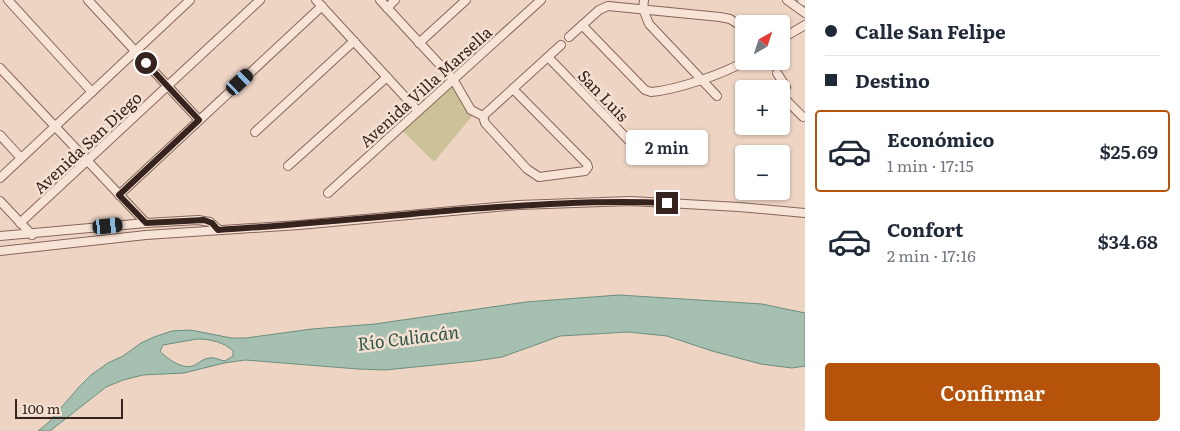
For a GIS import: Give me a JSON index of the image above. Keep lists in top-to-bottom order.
{
  "streets": {
    "street": ["Avenida Villa Marsella", "San Luis", "Avenida San Diego"]
  },
  "water": ["Río Culiacán"],
  "scale_bar": "100 m",
  "north": "top right",
  "page": {
    "banner": ["Calle San Felipe", "Destino"],
    "map_buttons": ["+", "−"],
    "list": [
      {
        "name": "Económico",
        "note": "1 min · 17:15",
        "value": "$25.69"
      },
      {
        "name": "Confort",
        "note": "2 min · 17:16",
        "value": "$34.68"
      }
    ],
    "bubble": "2 min",
    "buttons": "Confirmar",
    "scale": "100 m"
  }
}
